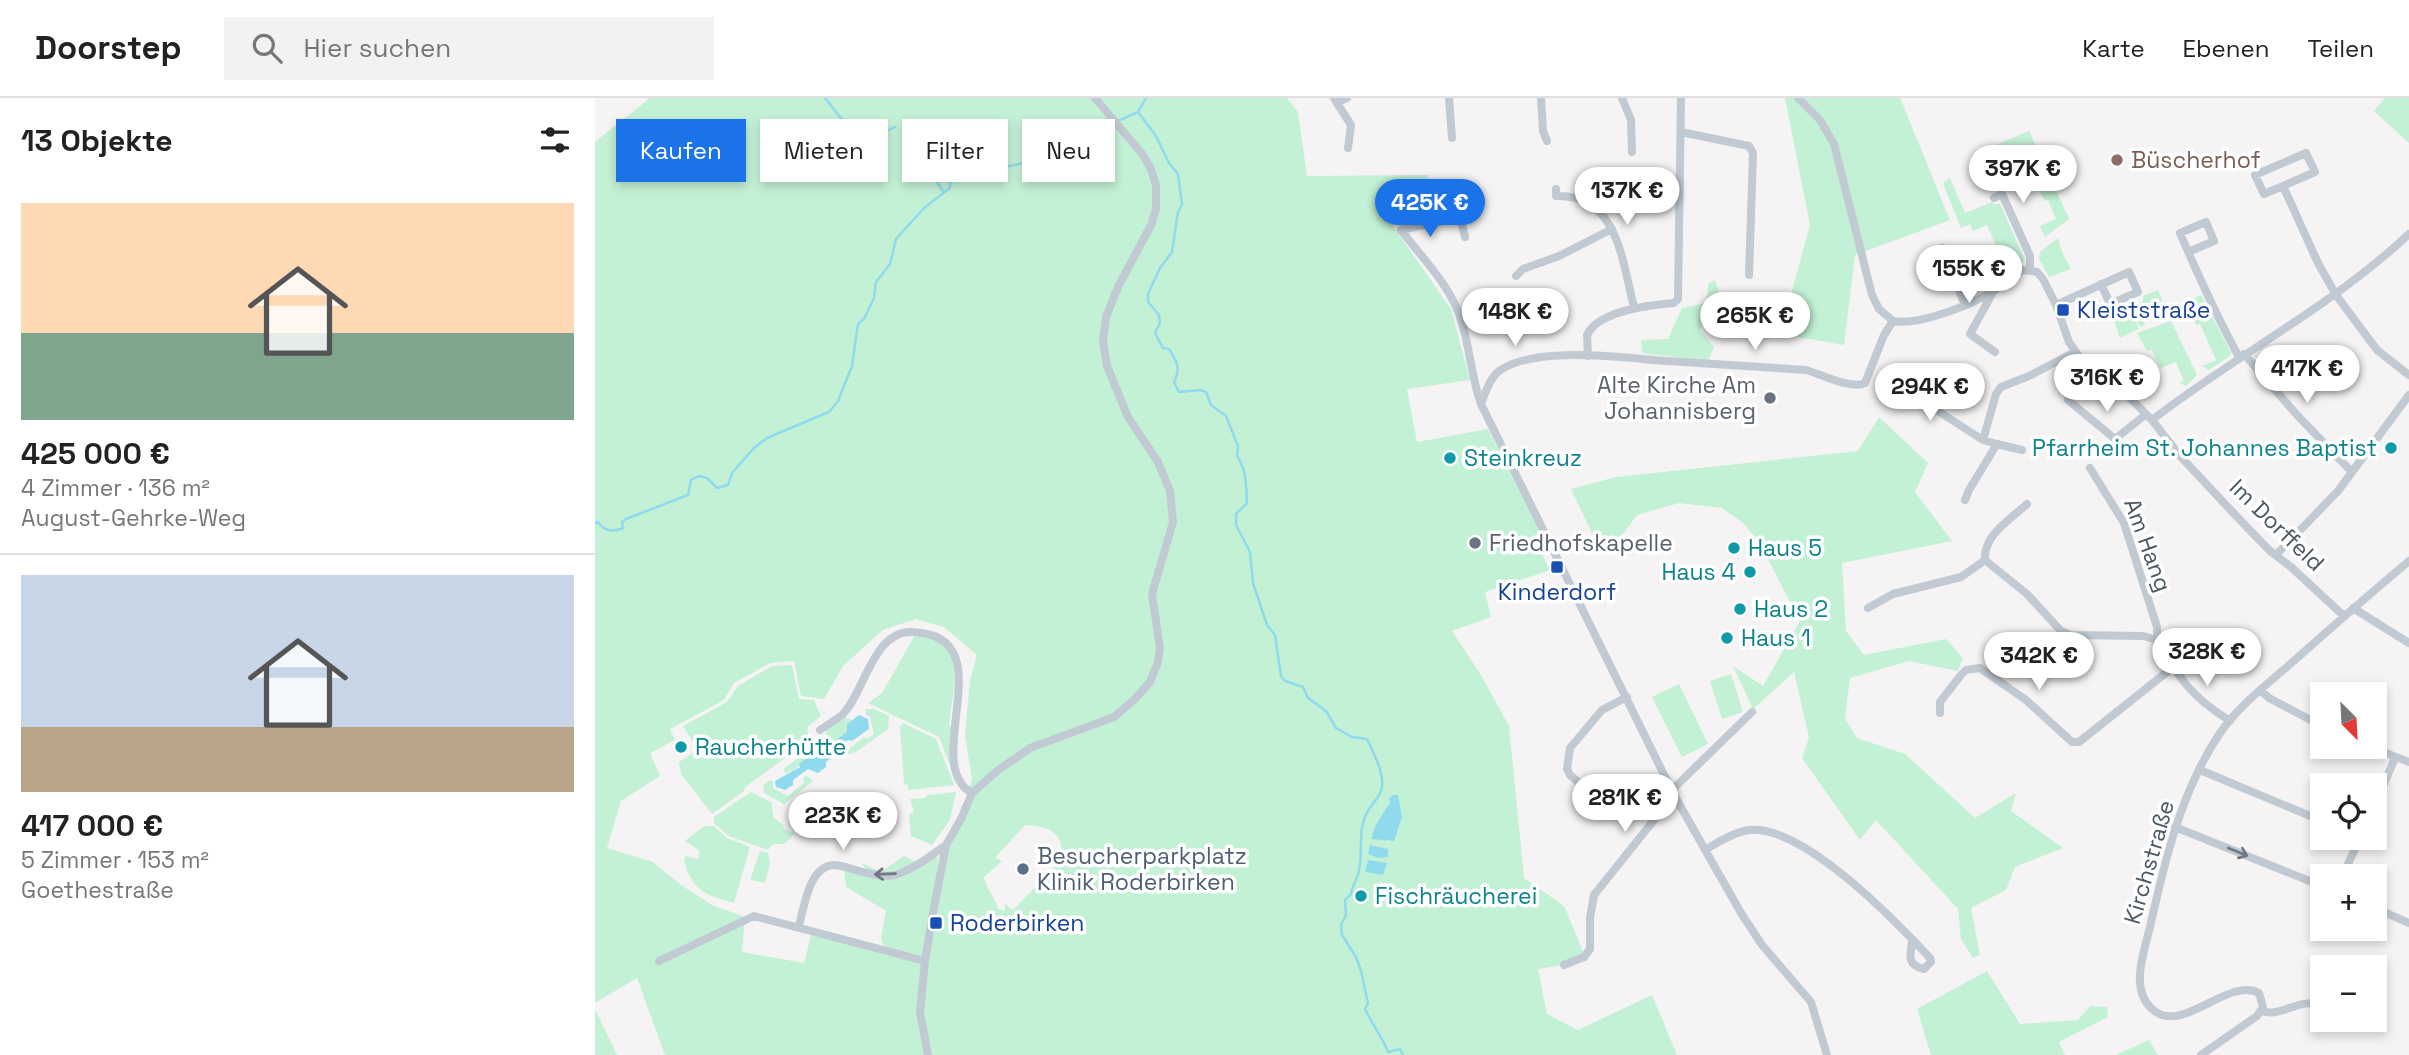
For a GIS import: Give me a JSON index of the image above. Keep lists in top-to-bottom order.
{
  "streets": {
    "street": ["Im Dorffeld", "Am Hang", "Kirchstraße"]
  },
  "crossings": [
    ["Im Dorffeld", "Kirchstraße"],
    ["Am Hang", "Kirchstraße"]
  ],
  "places": {
    "other": [
      "Büscherhof",
      "Alte Kirche Am Johannisberg",
      "Pfarrheim St. Johannes Baptist",
      "Steinkreuz",
      "Friedhofskapelle",
      "Haus 5",
      "Haus 4",
      "Haus 2",
      "Haus 1",
      "Raucherhütte",
      "Besucherparkplatz Klinik Roderbirken",
      "Fischräucherei"
    ],
    "transit": ["Kleiststraße", "Kinderdorf", "Roderbirken"]
  },
  "north": "bottom right",
  "page": {
    "header": "Doorstep",
    "search": "Hier suchen",
    "nav": ["Karte", "Ebenen", "Teilen"],
    "heading": "13 Objekte",
    "chip": [
      "Kaufen",
      "Mieten",
      "Filter",
      "Neu"
    ],
    "price": [
      "397K €",
      "137K €",
      "425K €",
      "155K €",
      "148K €",
      "265K €",
      "417K €",
      "316K €",
      "294K €",
      "328K €",
      "342K €",
      "281K €",
      "223K €"
    ],
    "list": [
      {
        "name": "425 000 €",
        "note": "4 Zimmer · 136 m² · August-Gehrke-Weg"
      },
      {
        "name": "417 000 €",
        "note": "5 Zimmer · 153 m² · Goethestraße"
      }
    ],
    "map_buttons": ["+", "−"]
  }
}
